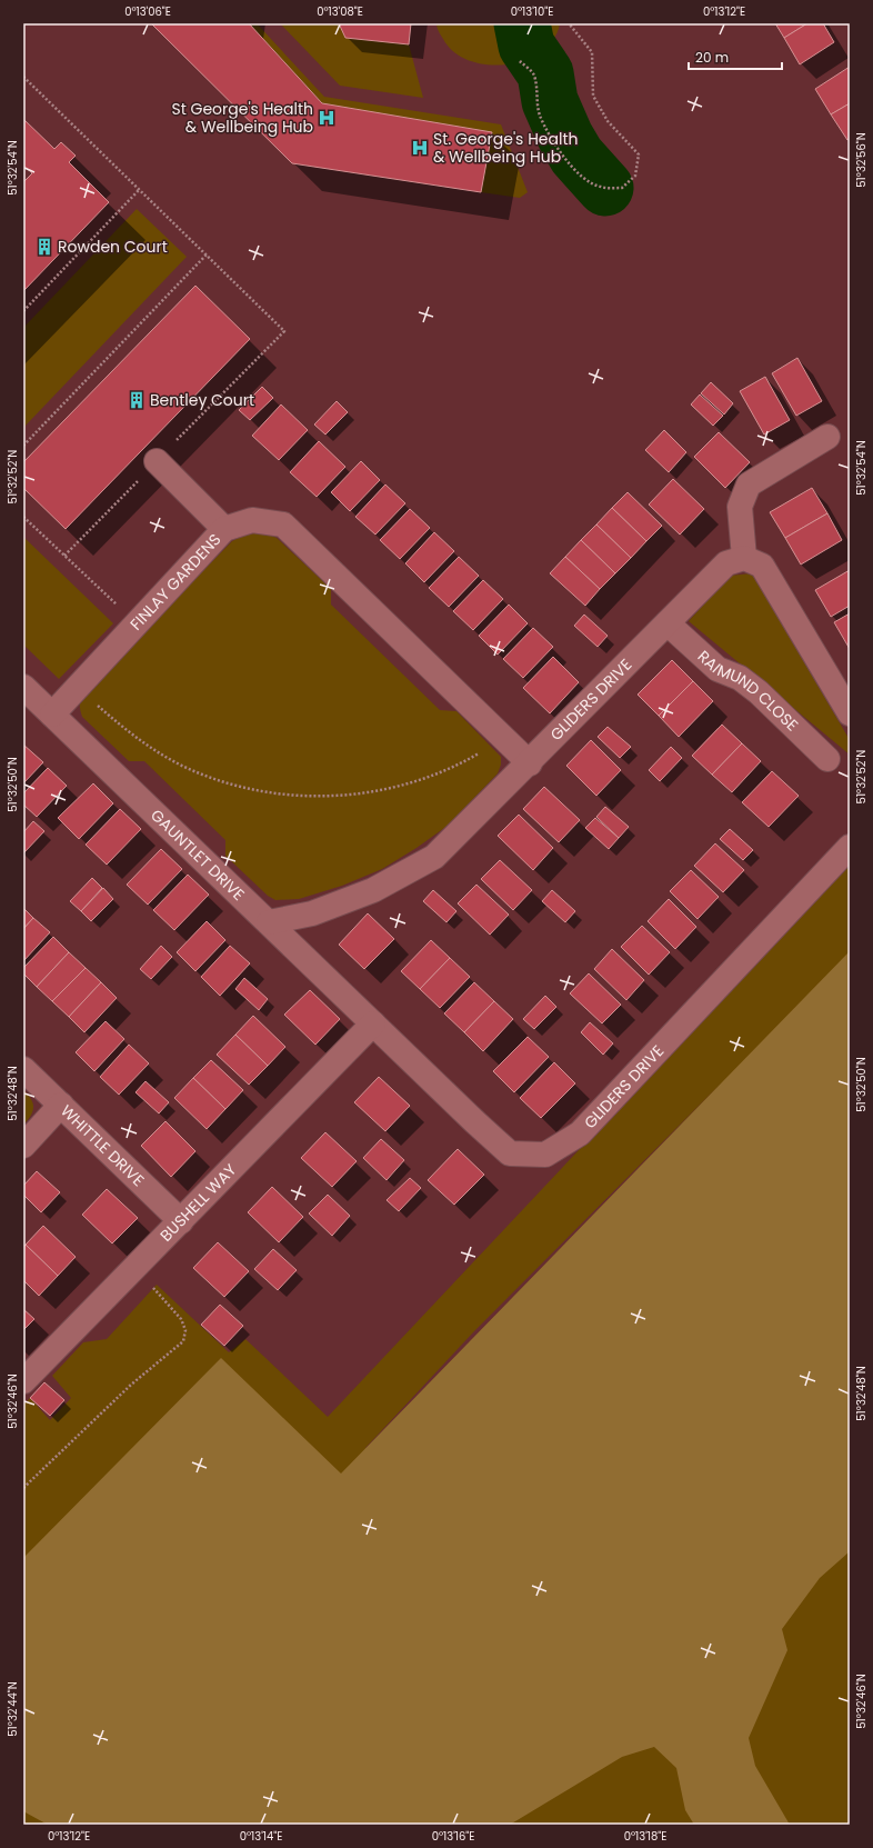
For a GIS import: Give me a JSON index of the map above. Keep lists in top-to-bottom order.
{
  "streets": {
    "street": [
      "FINLAY GARDENS",
      "RAIMUND CLOSE",
      "GLIDERS DRIVE",
      "GAUNTLET DRIVE",
      "WHITTLE DRIVE",
      "BUSHELL WAY"
    ]
  },
  "crossings": [
    ["FINLAY GARDENS", "GLIDERS DRIVE"],
    ["FINLAY GARDENS", "GAUNTLET DRIVE"],
    ["RAIMUND CLOSE", "GLIDERS DRIVE"],
    ["GLIDERS DRIVE", "GAUNTLET DRIVE"],
    ["GLIDERS DRIVE", "BUSHELL WAY"],
    ["GAUNTLET DRIVE", "BUSHELL WAY"],
    ["WHITTLE DRIVE", "BUSHELL WAY"]
  ],
  "places": {
    "hospital": ["St George's Health & Wellbeing Hub", "St. George's Health & Wellbeing Hub"],
    "building": ["Rowden Court", "Bentley Court"]
  },
  "scale_bar": "20 m",
  "coordinates": [
    "0°13'06\"E",
    "0°13'08\"E",
    "0°13'10\"E",
    "0°13'12\"E",
    "51°32'56\"N",
    "51°32'54\"N",
    "51°32'52\"N",
    "51°32'50\"N",
    "51°32'48\"N",
    "51°32'46\"N",
    "51°32'44\"N",
    "0°13'14\"E",
    "0°13'16\"E",
    "0°13'18\"E"
  ]
}
